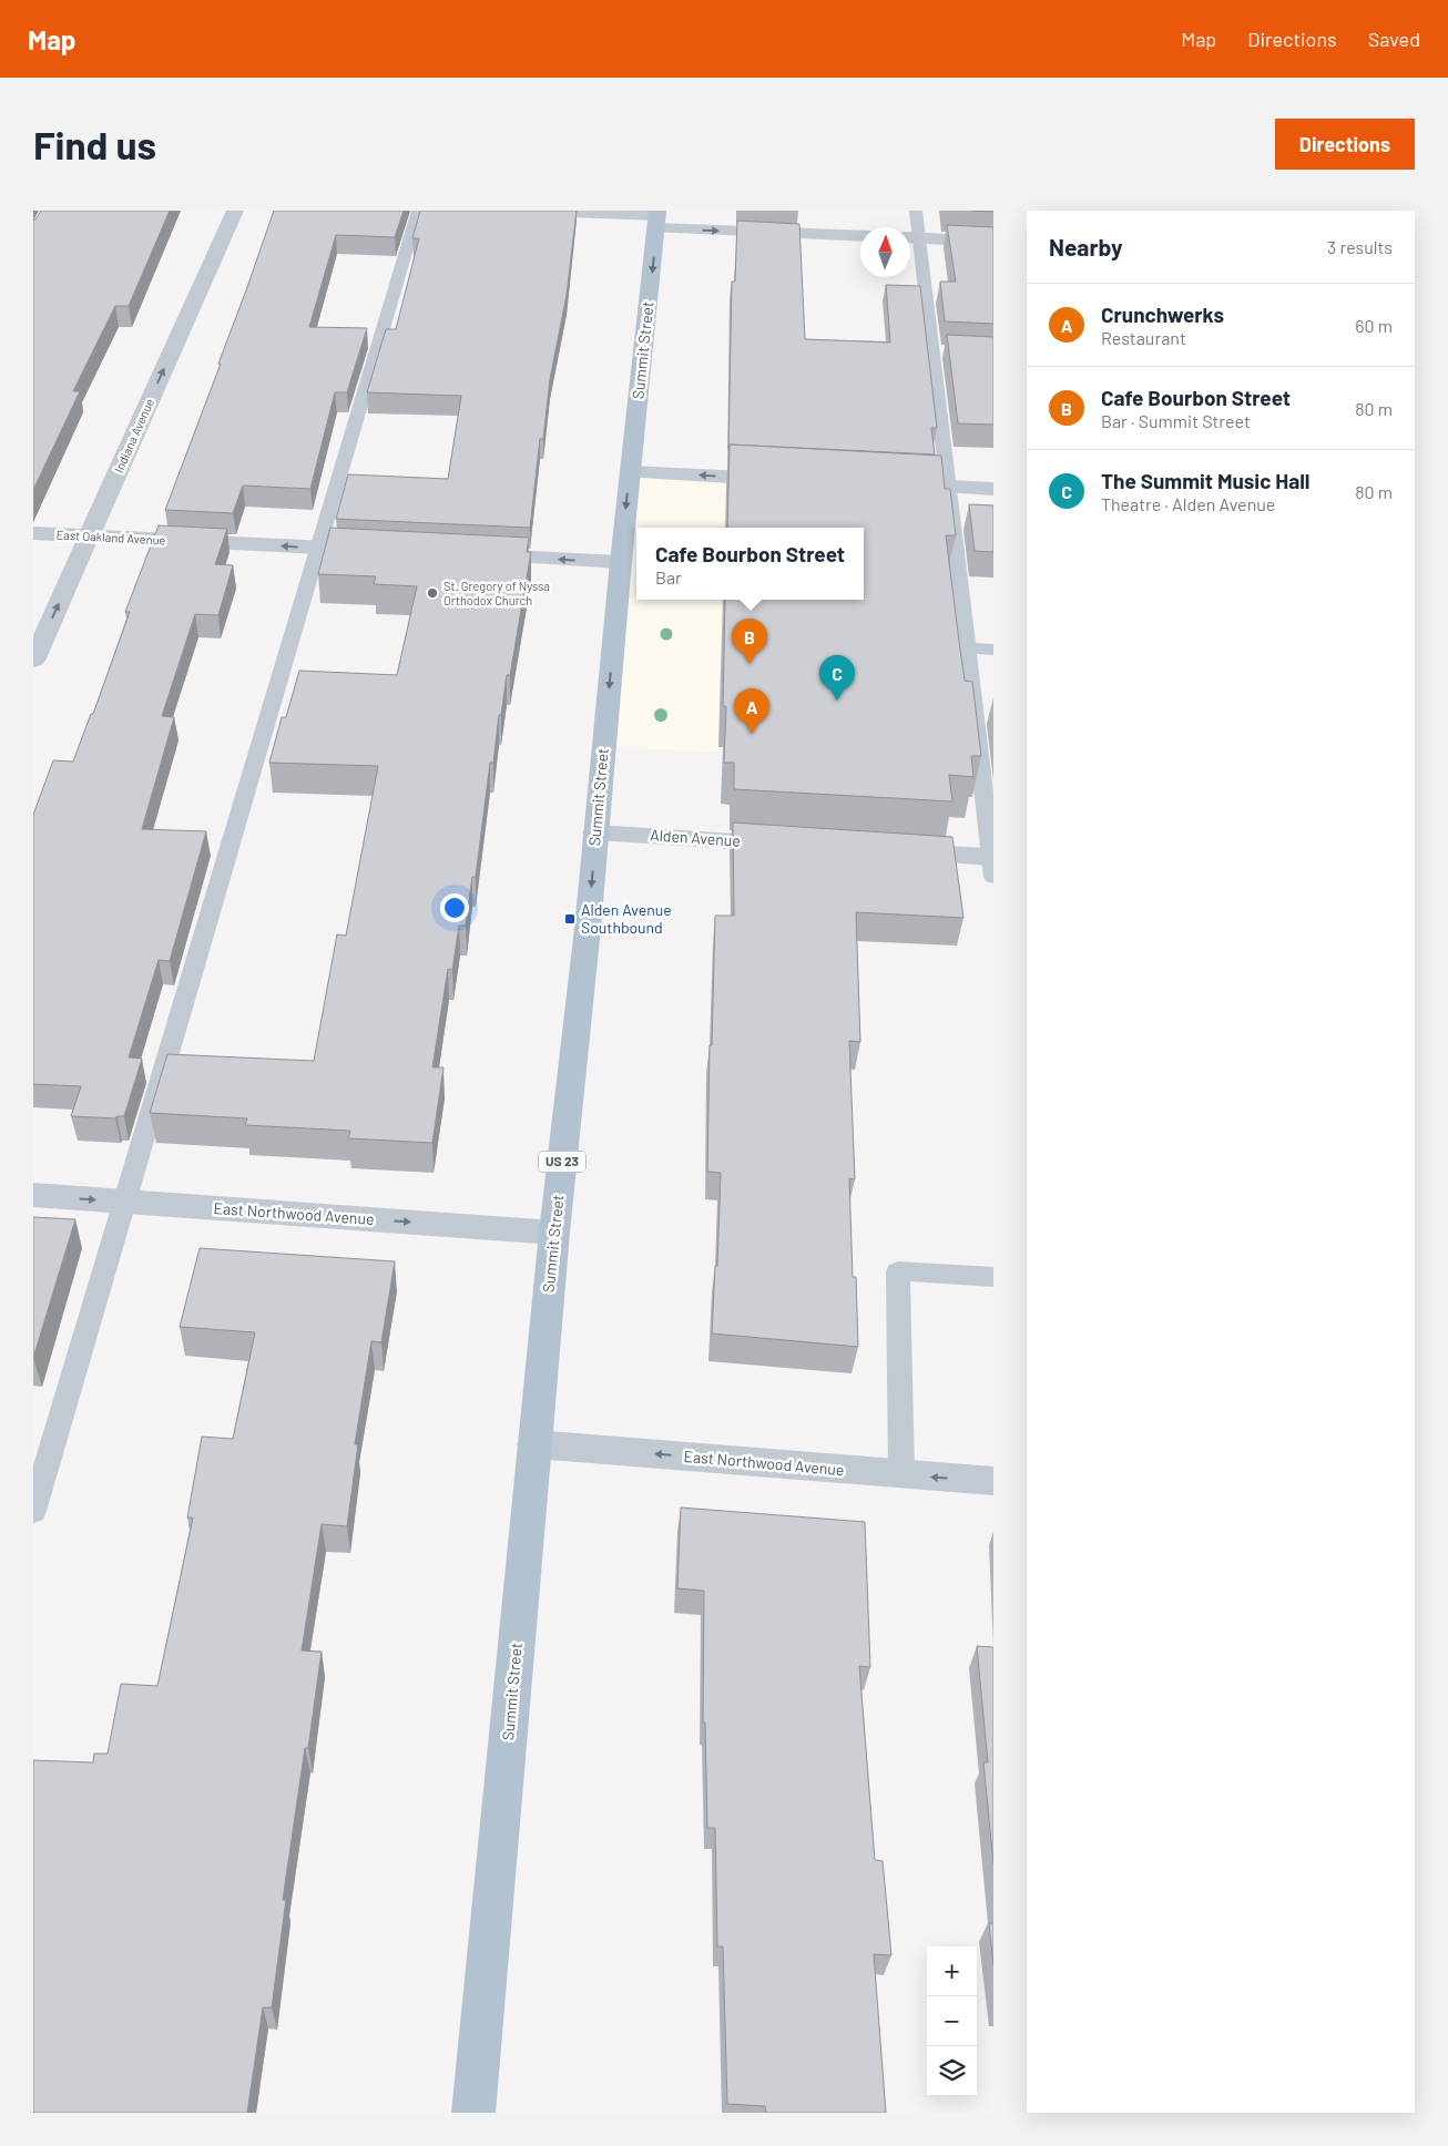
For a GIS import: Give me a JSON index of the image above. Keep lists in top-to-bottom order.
{
  "streets": {
    "main road": ["Summit Street", "US 23"],
    "street": [
      "Indiana Avenue",
      "East Oakland Avenue",
      "Alden Avenue",
      "East Northwood Avenue"
    ]
  },
  "crossings": [
    ["Summit Street", "Alden Avenue"],
    ["Summit Street", "East Northwood Avenue"],
    ["Indiana Avenue", "East Oakland Avenue"]
  ],
  "one_way": ["Summit Street", "Indiana Avenue", "East Oakland Avenue"],
  "places": {
    "other": ["St. Gregory of Nyssa Orthodox Church"],
    "transit": ["Alden Avenue Southbound"]
  },
  "north": "top",
  "page": {
    "header": "Map",
    "nav": ["Map", "Directions", "Saved"],
    "buttons": "Directions",
    "title": "Find us",
    "heading": ["Nearby", "3 results"],
    "list": [
      {
        "mark": "A",
        "name": "Crunchwerks",
        "note": "Restaurant",
        "value": "60 m"
      },
      {
        "mark": "B",
        "name": "Cafe Bourbon Street",
        "note": "Bar · Summit Street",
        "value": "80 m"
      },
      {
        "mark": "C",
        "name": "The Summit Music Hall",
        "note": "Theatre · Alden Avenue",
        "value": "80 m"
      }
    ],
    "popup": ["Cafe Bourbon Street", "Bar"],
    "pins": ["B", "C", "A"],
    "map_buttons": ["+", "−"]
  }
}
